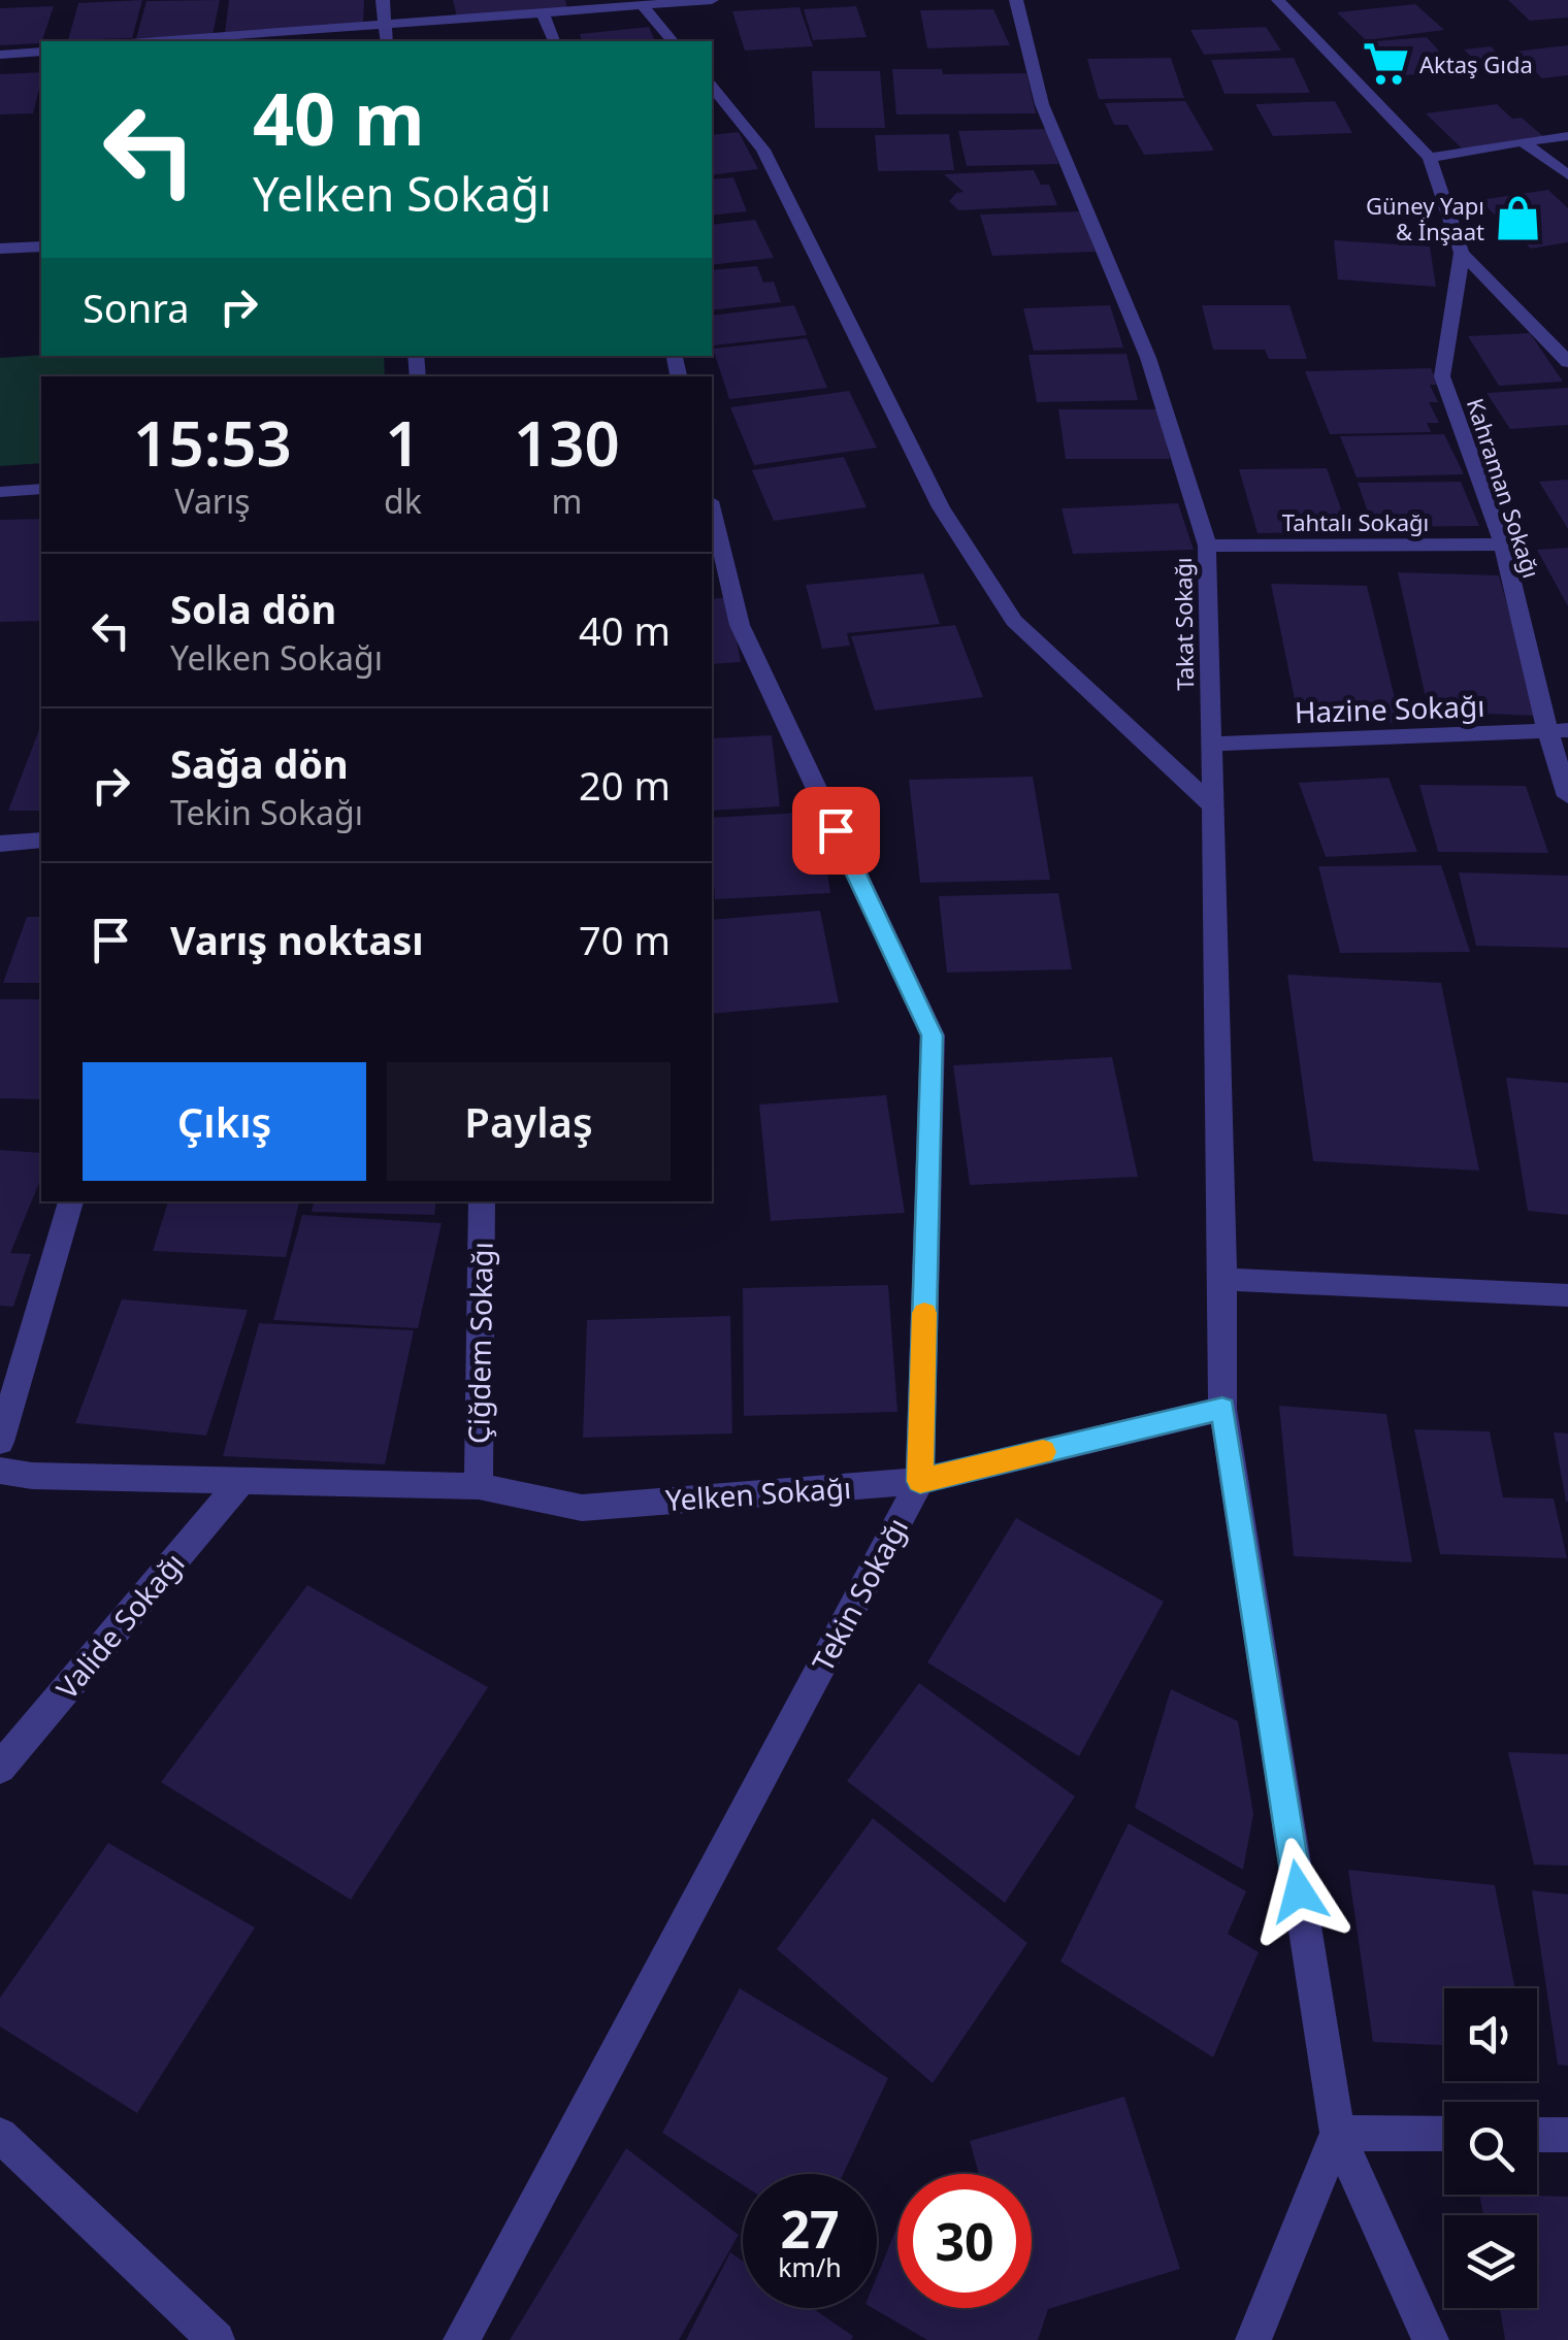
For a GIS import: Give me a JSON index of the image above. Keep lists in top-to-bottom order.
{
  "streets": {
    "street": [
      "Kahraman Sokağı",
      "Tahtalı Sokağı",
      "Takat Sokağı",
      "Hazine Sokağı",
      "Çiğdem Sokağı",
      "Yelken Sokağı",
      "Tekin Sokağı",
      "Valide Sokağı"
    ]
  },
  "crossings": [
    ["Kahraman Sokağı", "Tahtalı Sokağı"],
    ["Kahraman Sokağı", "Hazine Sokağı"],
    ["Tahtalı Sokağı", "Takat Sokağı"],
    ["Takat Sokağı", "Hazine Sokağı"],
    ["Çiğdem Sokağı", "Yelken Sokağı"],
    ["Yelken Sokağı", "Tekin Sokağı"],
    ["Yelken Sokağı", "Valide Sokağı"]
  ],
  "places": {
    "supermarket": ["Aktaş Gıda"],
    "shop": ["Güney Yapı & İnşaat"]
  },
  "page": {
    "turn": ["40 m", "Yelken Sokağı"],
    "then": "Sonra",
    "eta": [
      "15:53",
      "Varış",
      "1",
      "dk",
      "130",
      "m"
    ],
    "list": [
      {
        "name": "Sola dön",
        "note": "Yelken Sokağı",
        "value": "40 m"
      },
      {
        "name": "Sağa dön",
        "note": "Tekin Sokağı",
        "value": "20 m"
      },
      {
        "name": "Varış noktası",
        "value": "70 m"
      }
    ],
    "buttons": ["Çıkış", "Paylaş"],
    "speed": "27 km/h",
    "limit": "30"
  }
}
